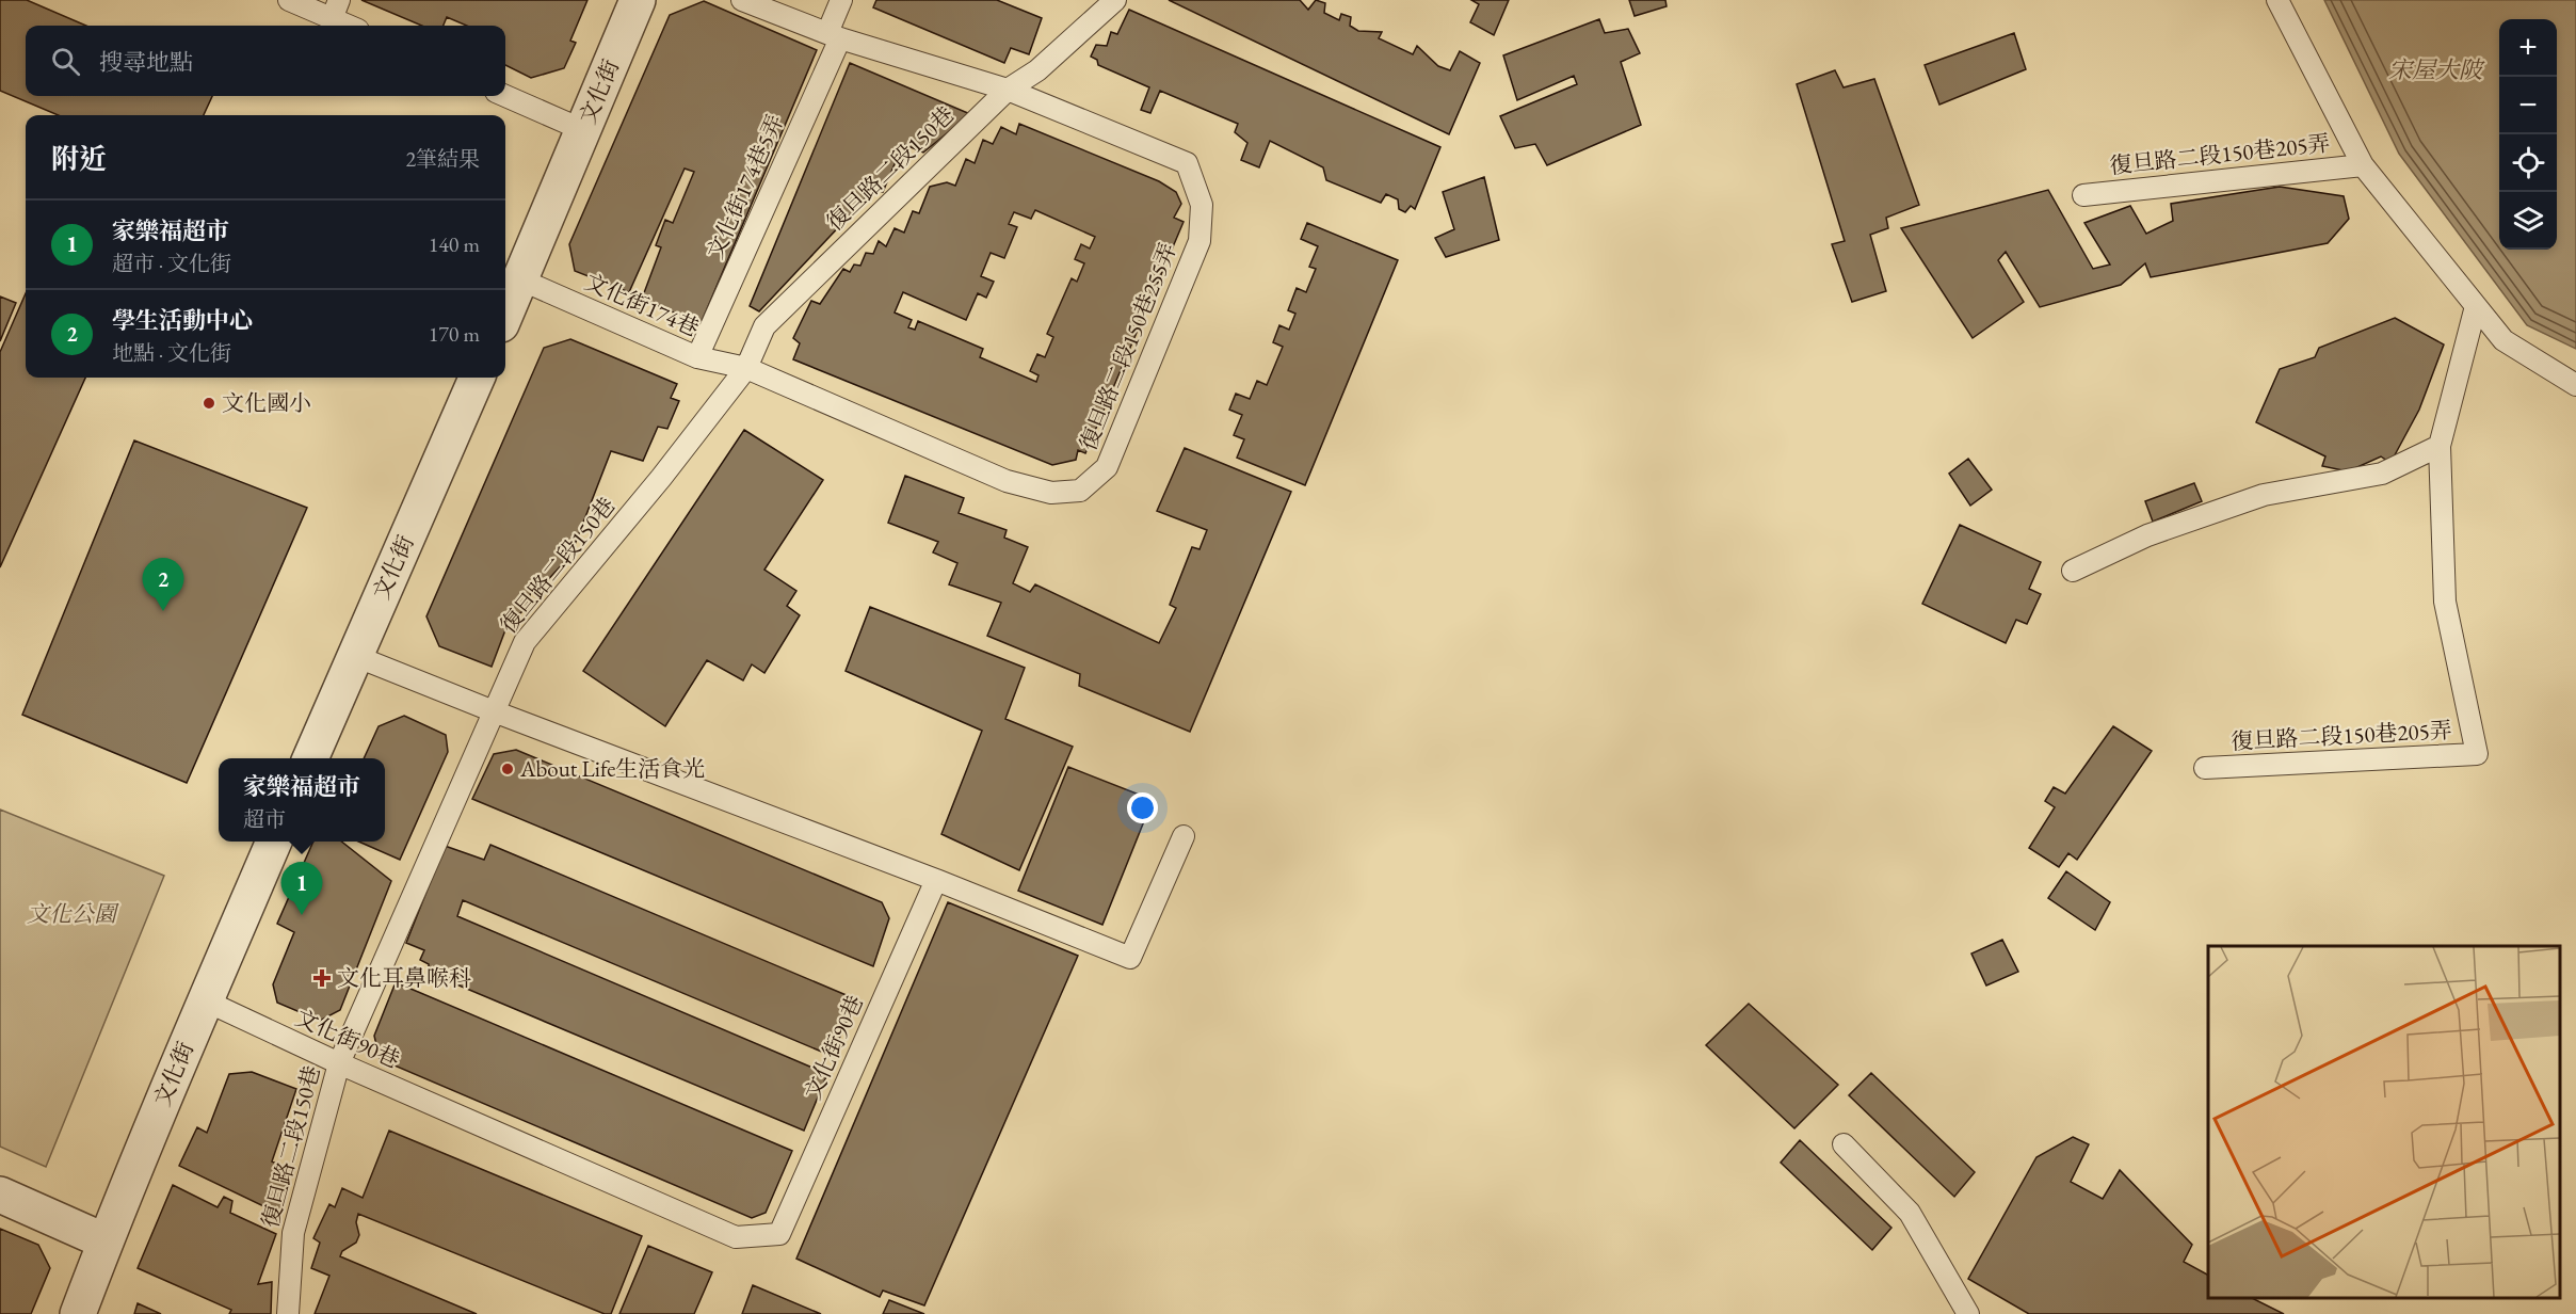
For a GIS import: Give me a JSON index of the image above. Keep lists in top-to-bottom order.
{
  "streets": {
    "street": ["文化街"],
    "lane": [
      "復旦路二段150巷205弄",
      "復旦路二段150巷",
      "文化街174巷5弄",
      "文化街174巷",
      "復旦路二段150巷255弄",
      "文化街90巷"
    ]
  },
  "crossings": [
    ["文化街", "文化街174巷"],
    ["文化街", "文化街90巷"],
    ["復旦路二段150巷", "文化街174巷"],
    ["復旦路二段150巷", "復旦路二段150巷255弄"],
    ["復旦路二段150巷", "文化街90巷"],
    ["文化街174巷5弄", "文化街174巷"],
    ["文化街174巷5弄", "復旦路二段150巷255弄"],
    ["文化街174巷", "復旦路二段150巷255弄"]
  ],
  "water": ["宋屋大陂"],
  "parks": ["文化公園"],
  "places": {
    "other": ["文化國小", "About Life生活食光"],
    "health": ["文化耳鼻喉科"]
  },
  "page": {
    "map_buttons": ["+", "−"],
    "search": "搜尋地點",
    "heading": ["附近", "2筆結果"],
    "list": [
      {
        "mark": "1",
        "name": "家樂福超市",
        "note": "超市 · 文化街",
        "value": "140 m"
      },
      {
        "mark": "2",
        "name": "學生活動中心",
        "note": "地點 · 文化街",
        "value": "170 m"
      }
    ],
    "pins": ["2", "1"],
    "popup": ["家樂福超市", "超市"]
  }
}
